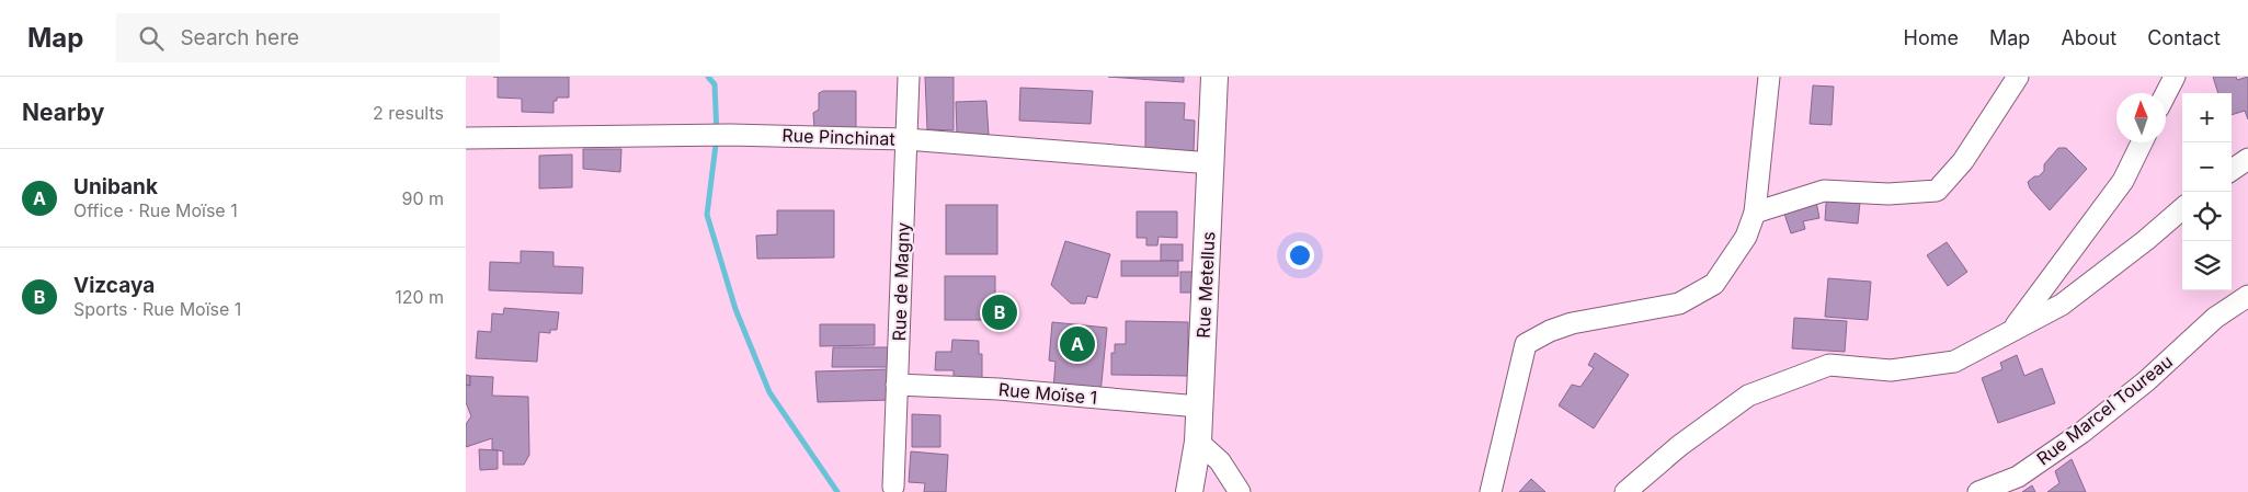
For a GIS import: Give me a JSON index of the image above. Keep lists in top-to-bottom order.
{
  "streets": {
    "street": [
      "Rue Pinchinat",
      "Rue de Magny",
      "Rue Metellus",
      "Rue Moïse 1",
      "Rue Marcel Toureau"
    ]
  },
  "crossings": [
    ["Rue Pinchinat", "Rue de Magny"],
    ["Rue Pinchinat", "Rue Metellus"],
    ["Rue de Magny", "Rue Moïse 1"],
    ["Rue Metellus", "Rue Moïse 1"]
  ],
  "north": "top",
  "page": {
    "header": "Map",
    "search": "Search here",
    "nav": [
      "Home",
      "Map",
      "About",
      "Contact"
    ],
    "heading": ["Nearby", "2 results"],
    "map_buttons": ["+", "−"],
    "list": [
      {
        "mark": "A",
        "name": "Unibank",
        "note": "Office · Rue Moïse 1",
        "value": "90 m"
      },
      {
        "mark": "B",
        "name": "Vizcaya",
        "note": "Sports · Rue Moïse 1",
        "value": "120 m"
      }
    ],
    "pins": ["B", "A"]
  }
}
